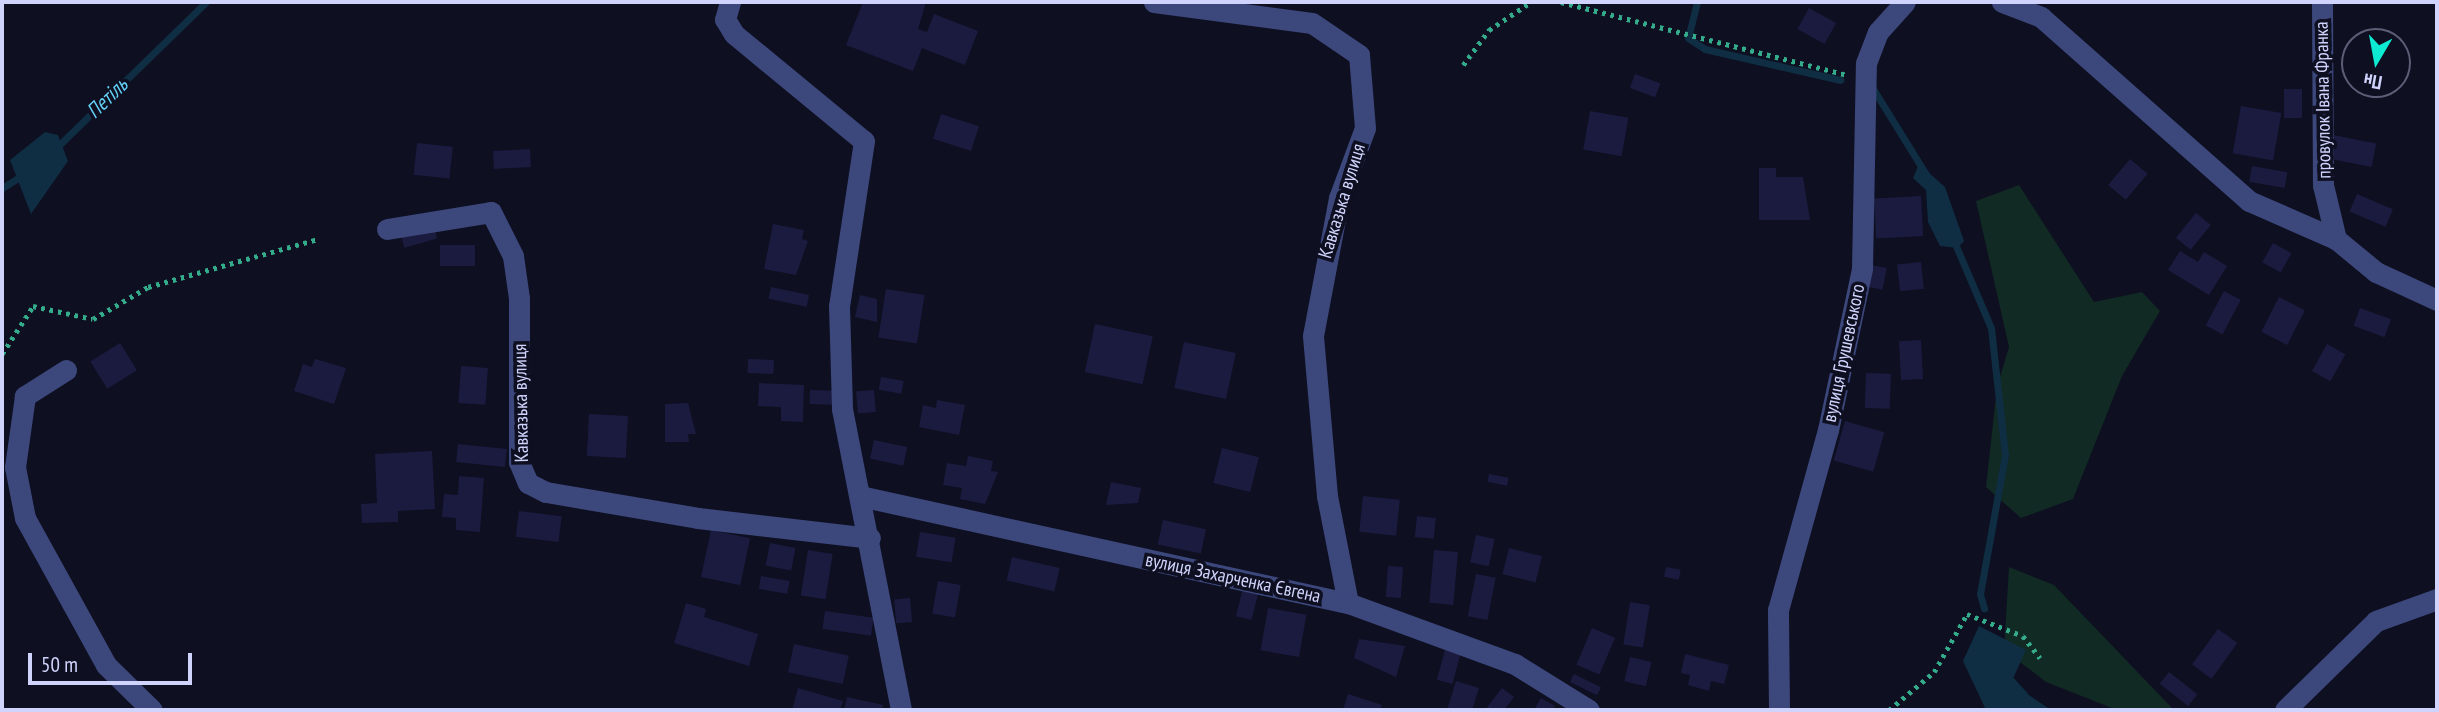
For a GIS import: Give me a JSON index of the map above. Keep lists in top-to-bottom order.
{
  "streets": {
    "street": [
      "провулок Івана Франка",
      "Кавказька вулиця",
      "вулиця Грушевського",
      "вулиця Захарченка Євгена"
    ]
  },
  "crossings": [
    ["Кавказька вулиця", "вулиця Захарченка Євгена"]
  ],
  "water": ["Петіль"],
  "scale_bar": "50 m",
  "north": "bottom"
}
